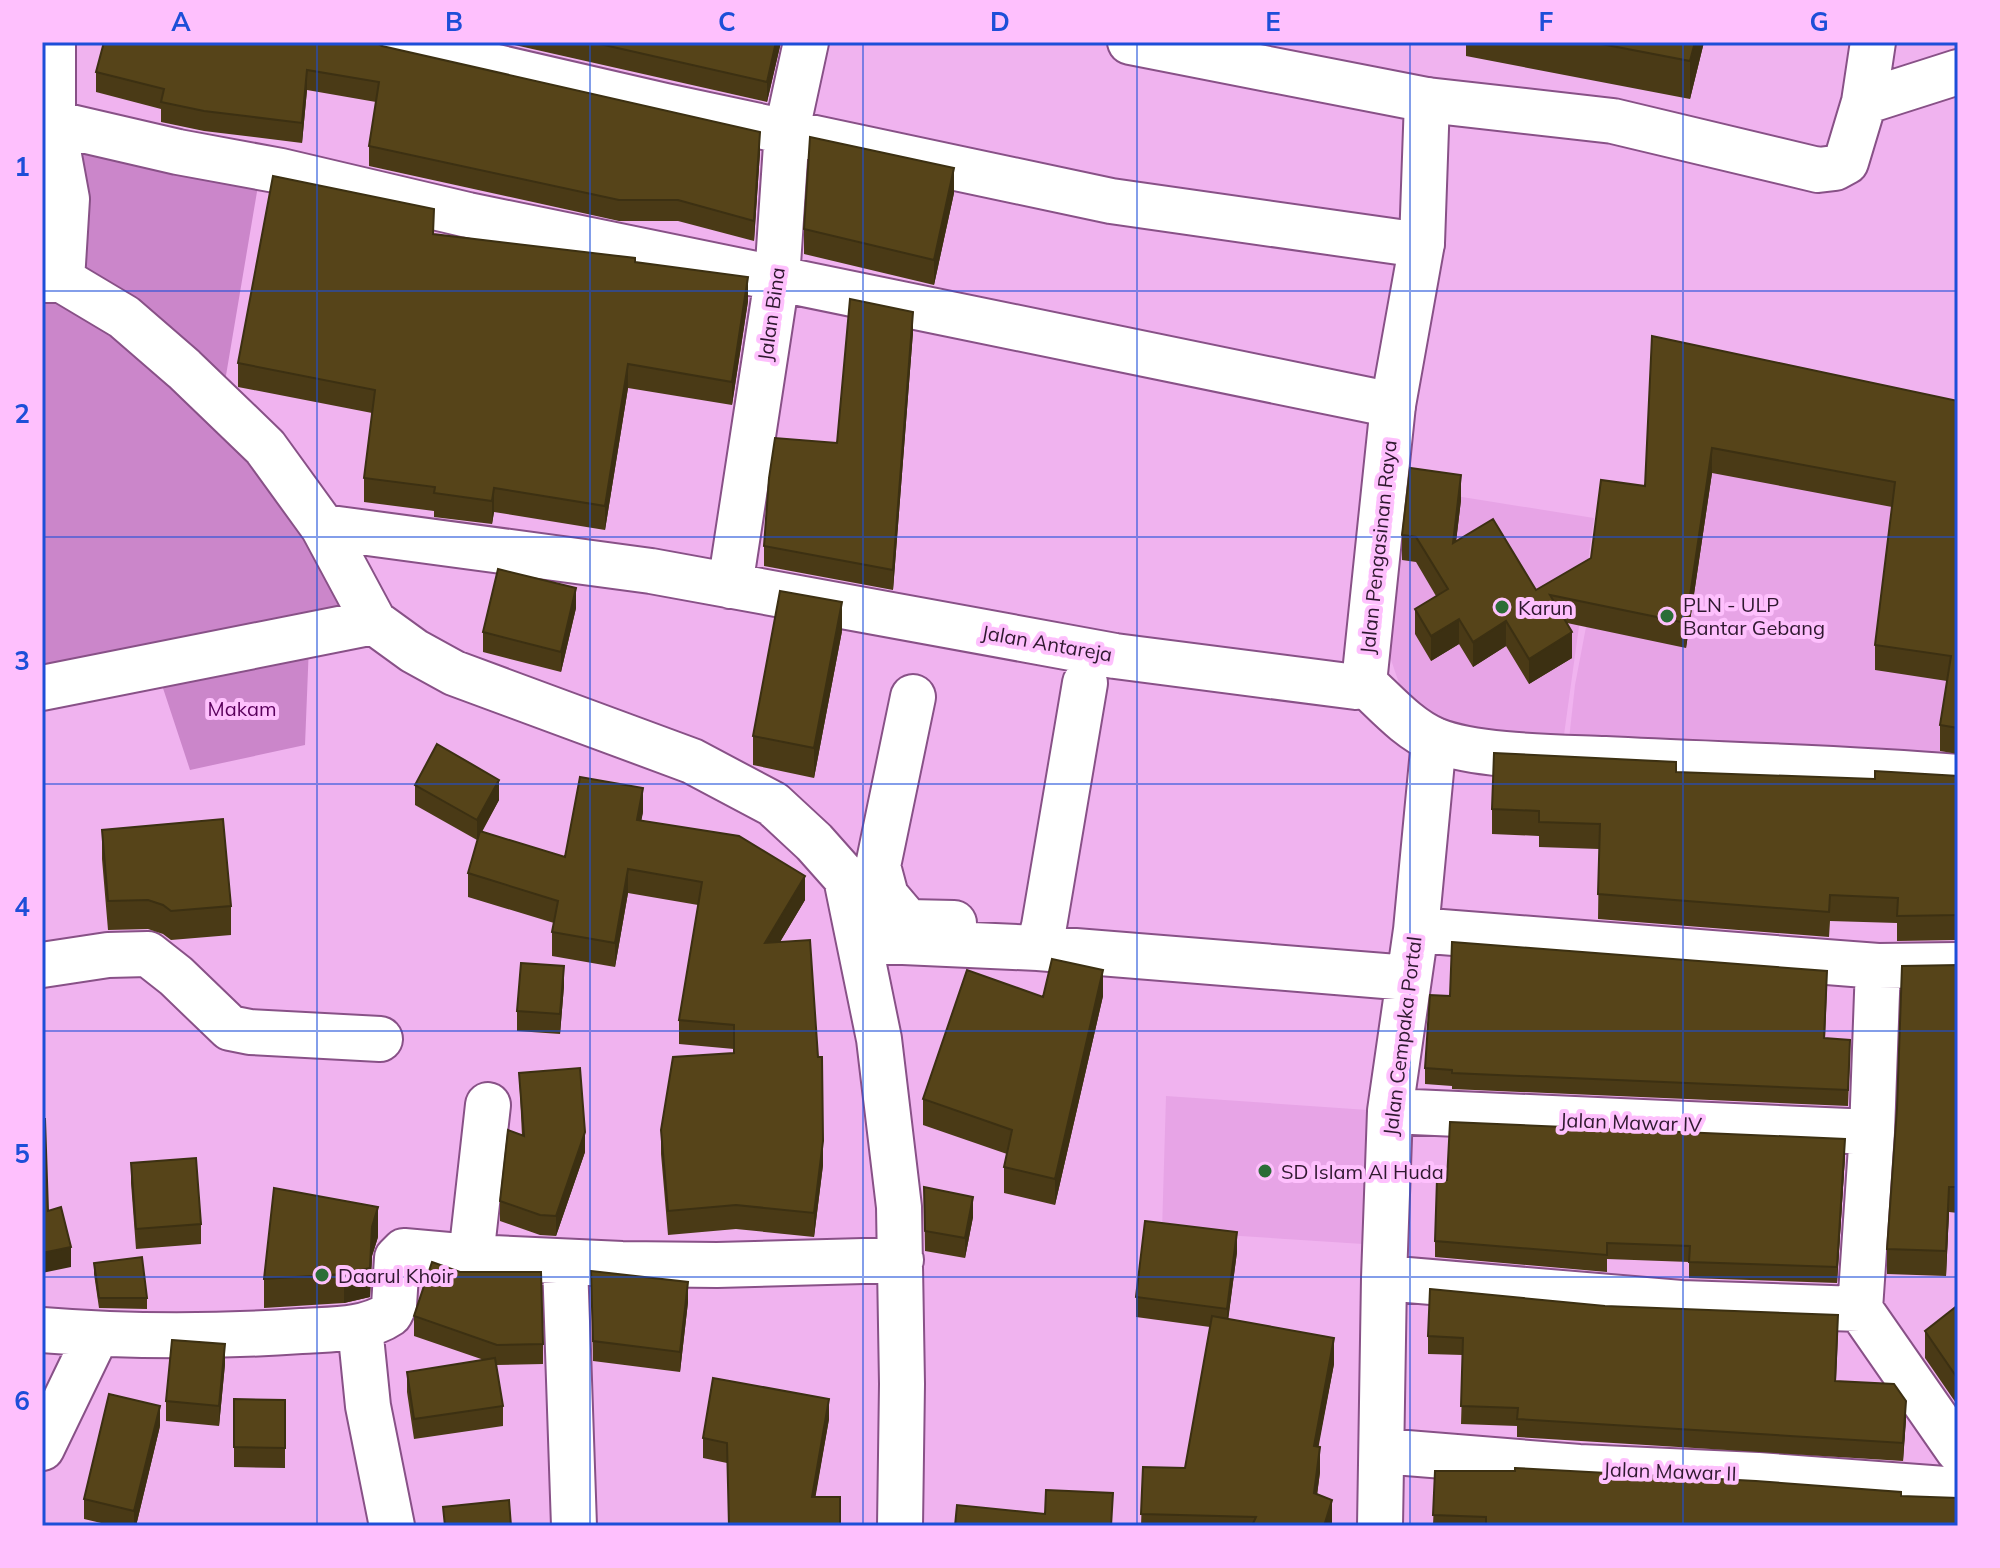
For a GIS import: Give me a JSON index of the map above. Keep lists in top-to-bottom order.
{
  "streets": {
    "street": [
      "Jalan Bina",
      "Jalan Pengasinan Raya",
      "Jalan Antareja",
      "Jalan Cempaka Portal",
      "Jalan Mawar IV",
      "Jalan Mawar II"
    ]
  },
  "crossings": [
    ["Jalan Bina", "Jalan Antareja"],
    ["Jalan Pengasinan Raya", "Jalan Antareja"],
    ["Jalan Pengasinan Raya", "Jalan Cempaka Portal"],
    ["Jalan Cempaka Portal", "Jalan Mawar IV"],
    ["Jalan Cempaka Portal", "Jalan Mawar II"]
  ],
  "parks": ["Makam"],
  "places": [
    "Karun",
    "PLN - ULP Bantar Gebang",
    "SD Islam Al Huda",
    "Daarul Khoir"
  ],
  "grid": {
    "columns": [
      "A",
      "B",
      "C",
      "D",
      "E",
      "F",
      "G"
    ],
    "rows": [
      "1",
      "2",
      "3",
      "4",
      "5",
      "6"
    ]
  }
}
